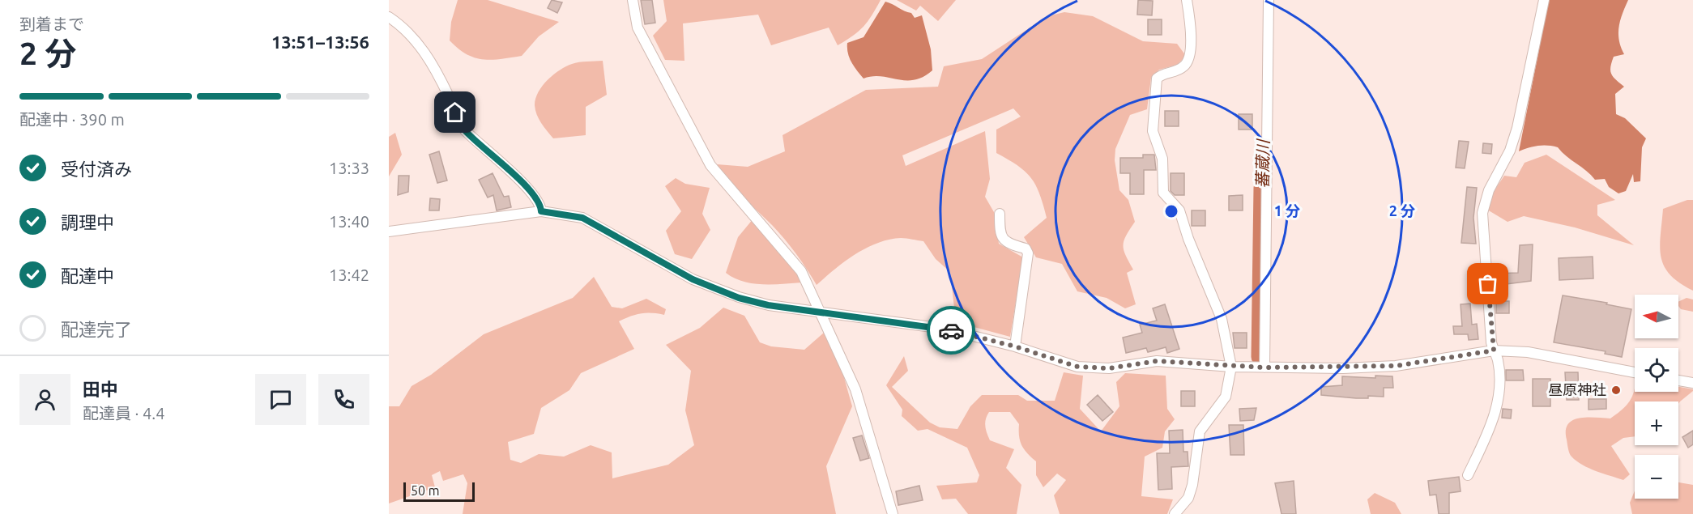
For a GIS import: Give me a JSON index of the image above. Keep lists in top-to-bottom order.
{
  "water": ["蕃蔵川"],
  "places": ["昼原神社"],
  "scale_bar": "50 m",
  "north": "left",
  "page": {
    "heading": ["2 分", "到着まで", "13:51–13:56"],
    "panel": ["田中", "配達員 · 4.4"],
    "bar": "配達中 · 390 m",
    "list": [
      ["受付済み", "13:33"],
      ["調理中", "13:40"],
      ["配達中", "13:42"],
      "配達完了"
    ],
    "map_buttons": ["+", "−"],
    "scale": "50 m"
  },
  "rings": ["1 分", "2 分"]
}
